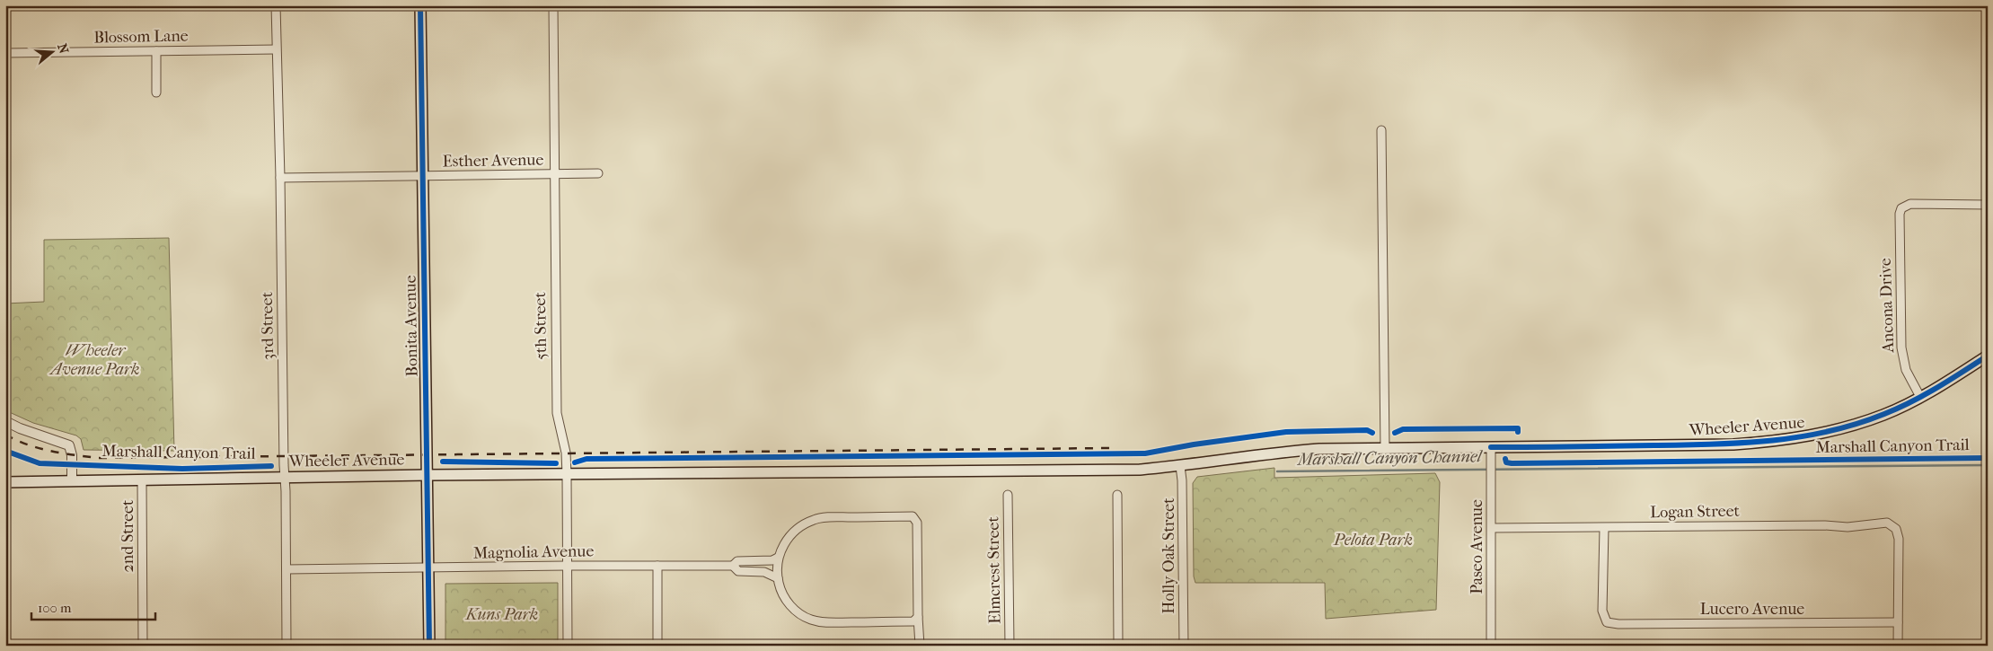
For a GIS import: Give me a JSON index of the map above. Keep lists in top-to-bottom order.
{
  "streets": {
    "main road": ["Bonita Avenue", "Wheeler Avenue"],
    "street": [
      "Blossom Lane",
      "Esther Avenue",
      "Ancona Drive",
      "3rd Street",
      "5th Street",
      "Logan Street",
      "2nd Street",
      "Paseo Avenue",
      "Magnolia Avenue",
      "Holly Oak Street",
      "Elmcrest Street",
      "Lucero Avenue"
    ],
    "cycle path": ["Marshall Canyon Trail"]
  },
  "crossings": [
    ["Blossom Lane", "3rd Street"],
    ["Esther Avenue", "3rd Street"],
    ["Esther Avenue", "Bonita Avenue"],
    ["Esther Avenue", "5th Street"],
    ["Ancona Drive", "Wheeler Avenue"],
    ["3rd Street", "Wheeler Avenue"],
    ["3rd Street", "Magnolia Avenue"],
    ["Bonita Avenue", "Wheeler Avenue"],
    ["Bonita Avenue", "Magnolia Avenue"],
    ["5th Street", "Wheeler Avenue"],
    ["5th Street", "Magnolia Avenue"],
    ["Wheeler Avenue", "2nd Street"],
    ["Wheeler Avenue", "Paseo Avenue"],
    ["Wheeler Avenue", "Holly Oak Street"],
    ["Logan Street", "Paseo Avenue"],
    ["Logan Street", "Lucero Avenue"]
  ],
  "water": ["Marshall Canyon Channel"],
  "parks": ["Wheeler Avenue Park", "Pelota Park", "Kuns Park"],
  "scale_bar": "100 m",
  "north": "right"
}
